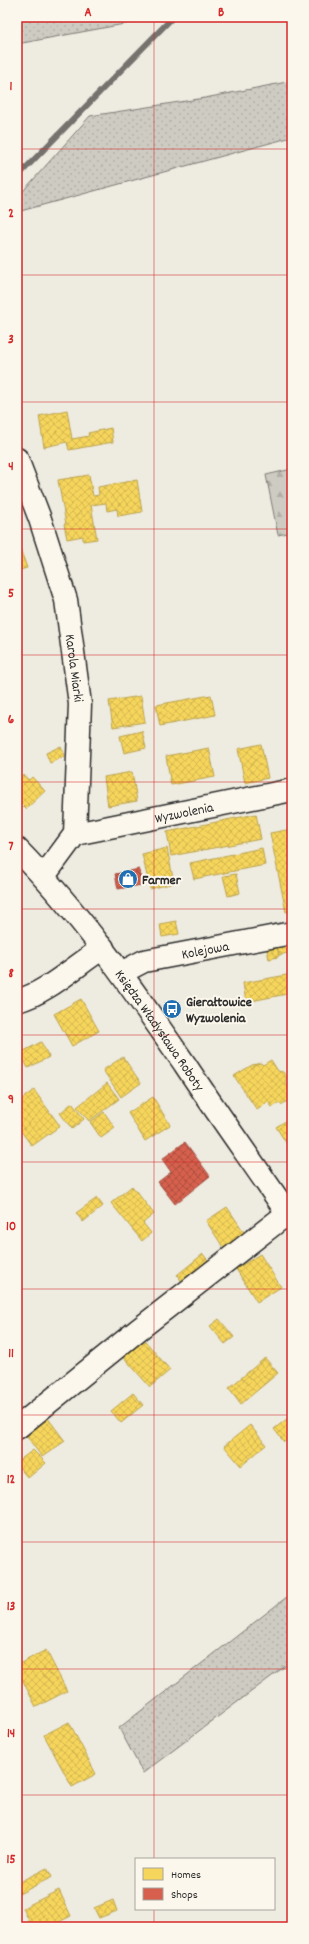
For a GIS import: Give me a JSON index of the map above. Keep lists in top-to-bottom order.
{
  "streets": {
    "street": [
      "Karola Miarki",
      "Wyzwolenia",
      "Kolejowa",
      "Księdza Władysława Roboty"
    ]
  },
  "crossings": [
    ["Karola Miarki", "Wyzwolenia"],
    ["Kolejowa", "Księdza Władysława Roboty"]
  ],
  "places": {
    "shop": ["Farmer"],
    "bus stop": ["Gierałtowice Wyzwolenia"]
  },
  "legend": ["Homes", "Shops"],
  "grid": {
    "columns": ["A", "B"],
    "rows": [
      "1",
      "2",
      "3",
      "4",
      "5",
      "6",
      "7",
      "8",
      "9",
      "10",
      "11",
      "12",
      "13",
      "14",
      "15"
    ]
  }
}
